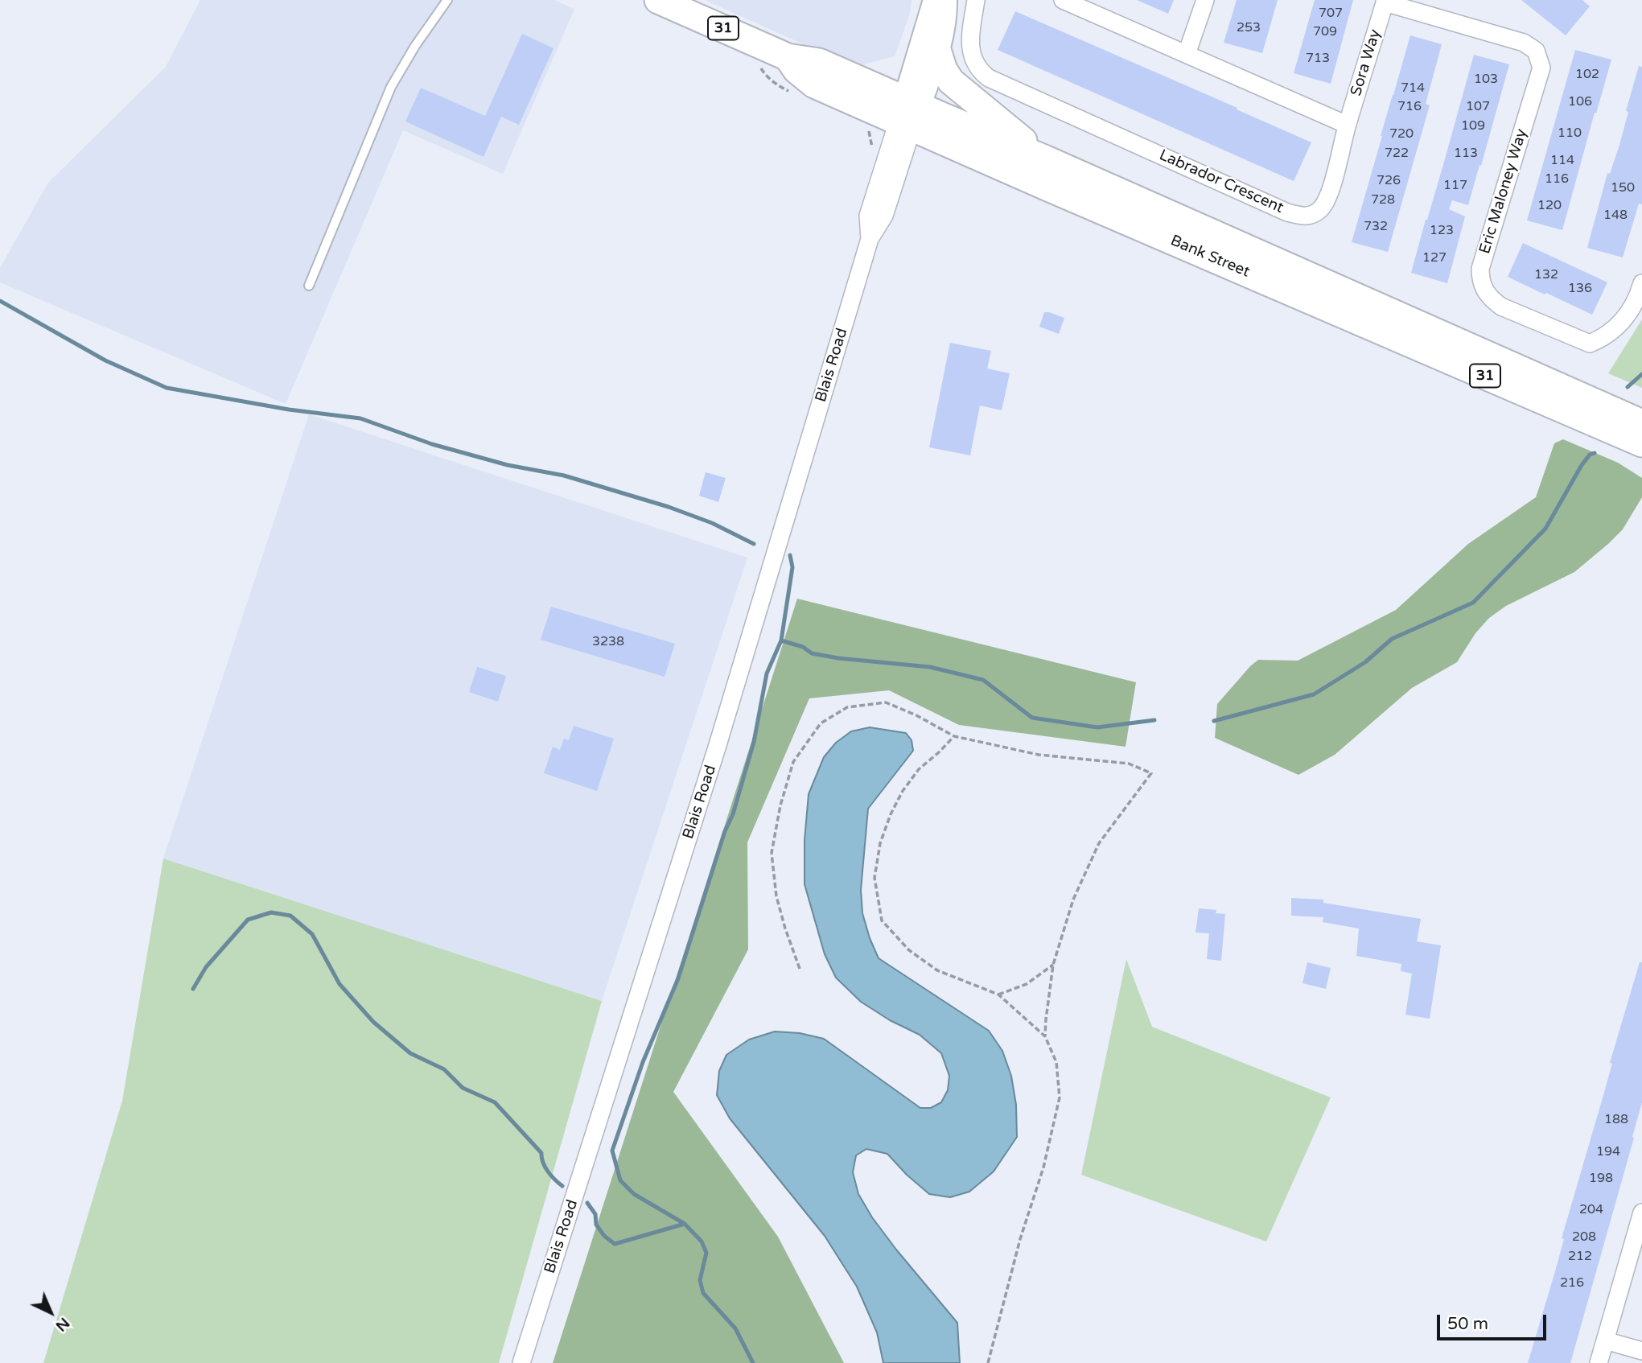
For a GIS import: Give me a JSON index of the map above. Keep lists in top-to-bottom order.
{
  "streets": {
    "main road": ["31", "Bank Street"],
    "street": [
      "Sora Way",
      "Labrador Crescent",
      "Eric Maloney Way",
      "Blais Road"
    ]
  },
  "crossings": [
    ["Sora Way", "Labrador Crescent"],
    ["Sora Way", "Eric Maloney Way"],
    ["Bank Street", "Blais Road"]
  ],
  "house_numbers": [
    "707",
    "253",
    "709",
    "713",
    "102",
    "103",
    "714",
    "106",
    "716",
    "107",
    "109",
    "110",
    "720",
    "722",
    "113",
    "114",
    "116",
    "726",
    "117",
    "150",
    "728",
    "120",
    "148",
    "732",
    "123",
    "127",
    "132",
    "136",
    "3238",
    "188",
    "194",
    "198",
    "204",
    "208",
    "212",
    "216"
  ],
  "scale_bar": "50 m",
  "north": "bottom right"
}
